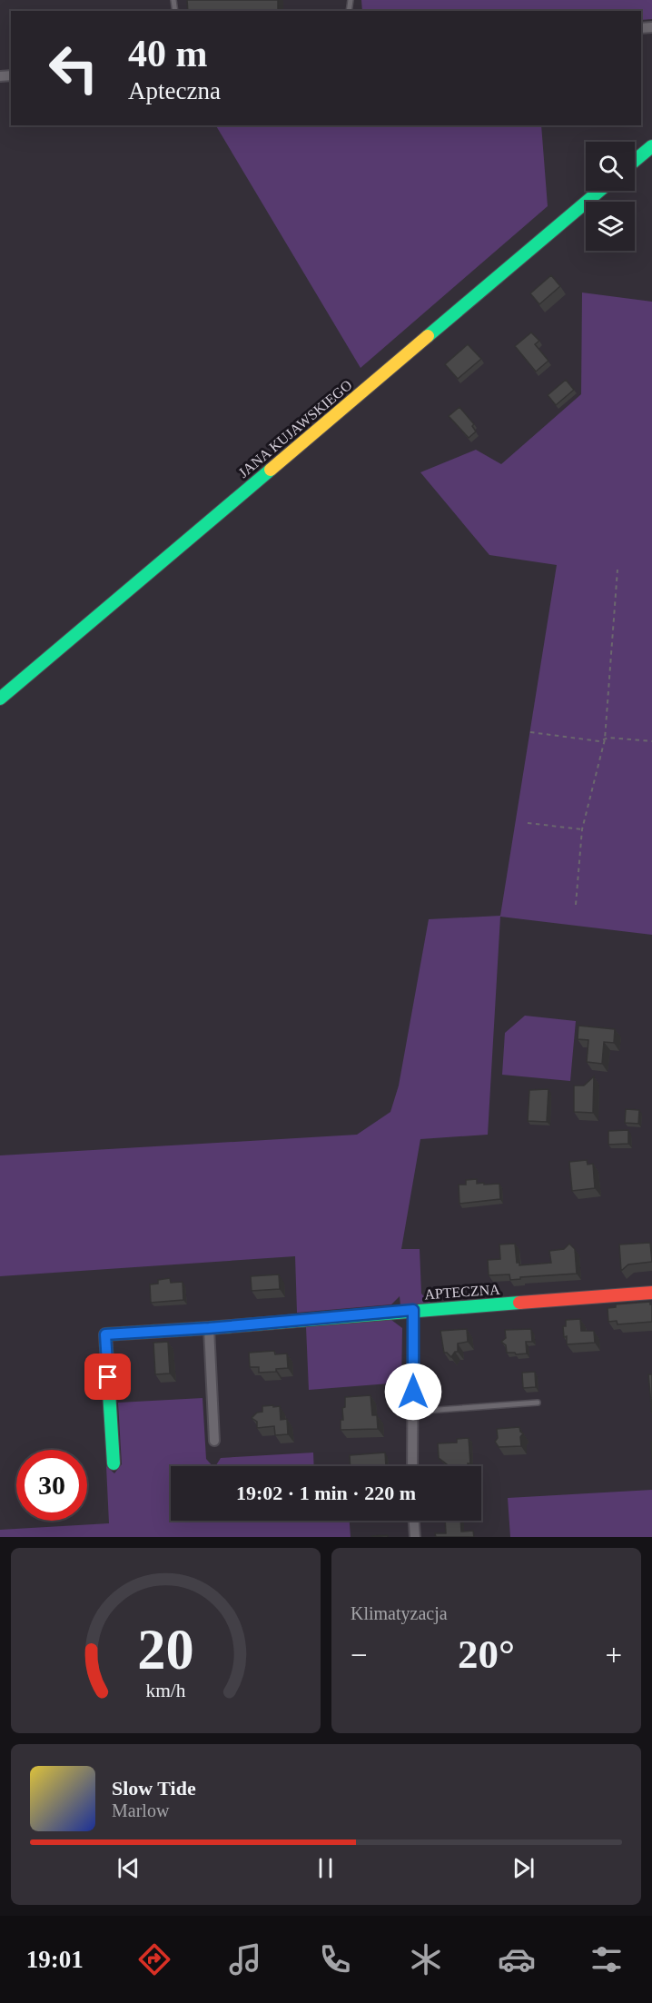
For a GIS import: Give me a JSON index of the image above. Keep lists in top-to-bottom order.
{
  "streets": {
    "main road": ["JANA KUJAWSKIEGO", "APTECZNA"]
  },
  "page": {
    "turn": ["40 m", "Apteczna"],
    "limit": "30",
    "trip": "19:02 · 1 min · 220 m",
    "tile": "Klimatyzacja",
    "heat": ["−", "20°", "+"],
    "song": ["Slow Tide", "Marlow"],
    "tabs": "19:01",
    "gauge": ["20", "km/h"]
  }
}
